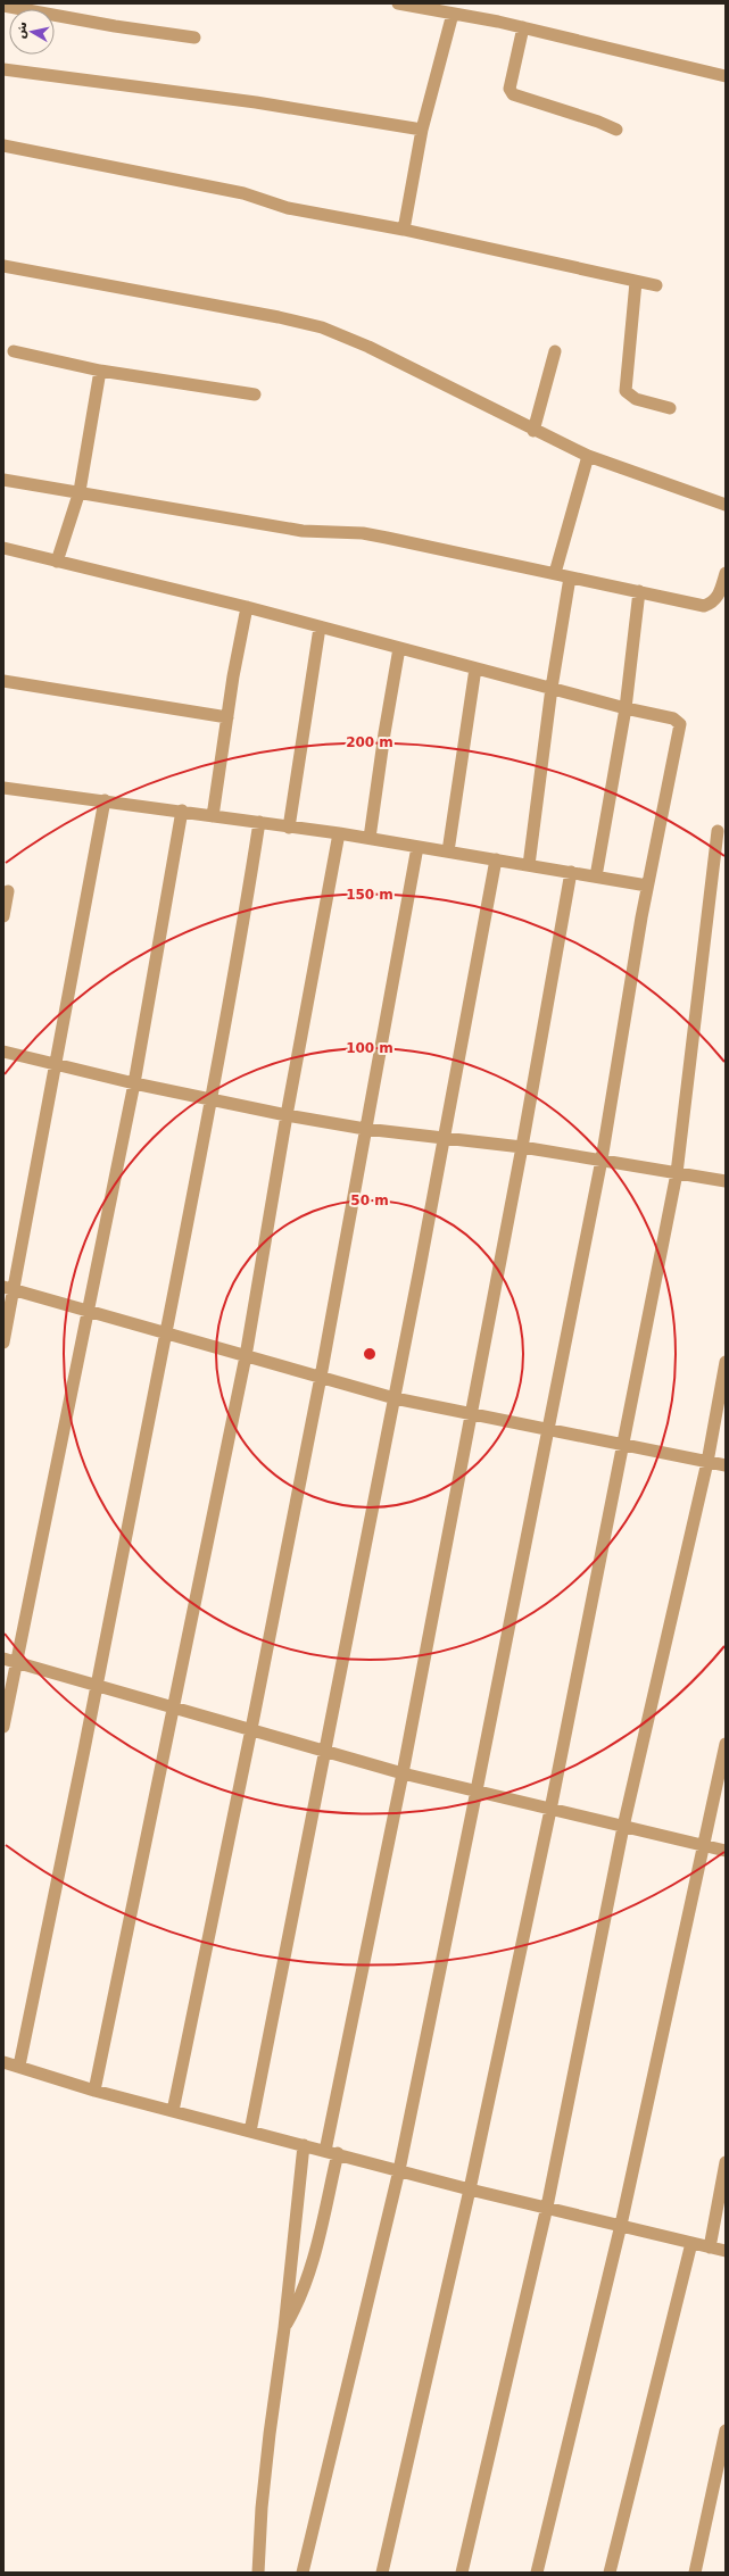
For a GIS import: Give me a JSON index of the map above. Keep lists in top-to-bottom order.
{
  "north": "left",
  "rings": [
    "200 m",
    "150 m",
    "100 m",
    "50 m"
  ]
}
